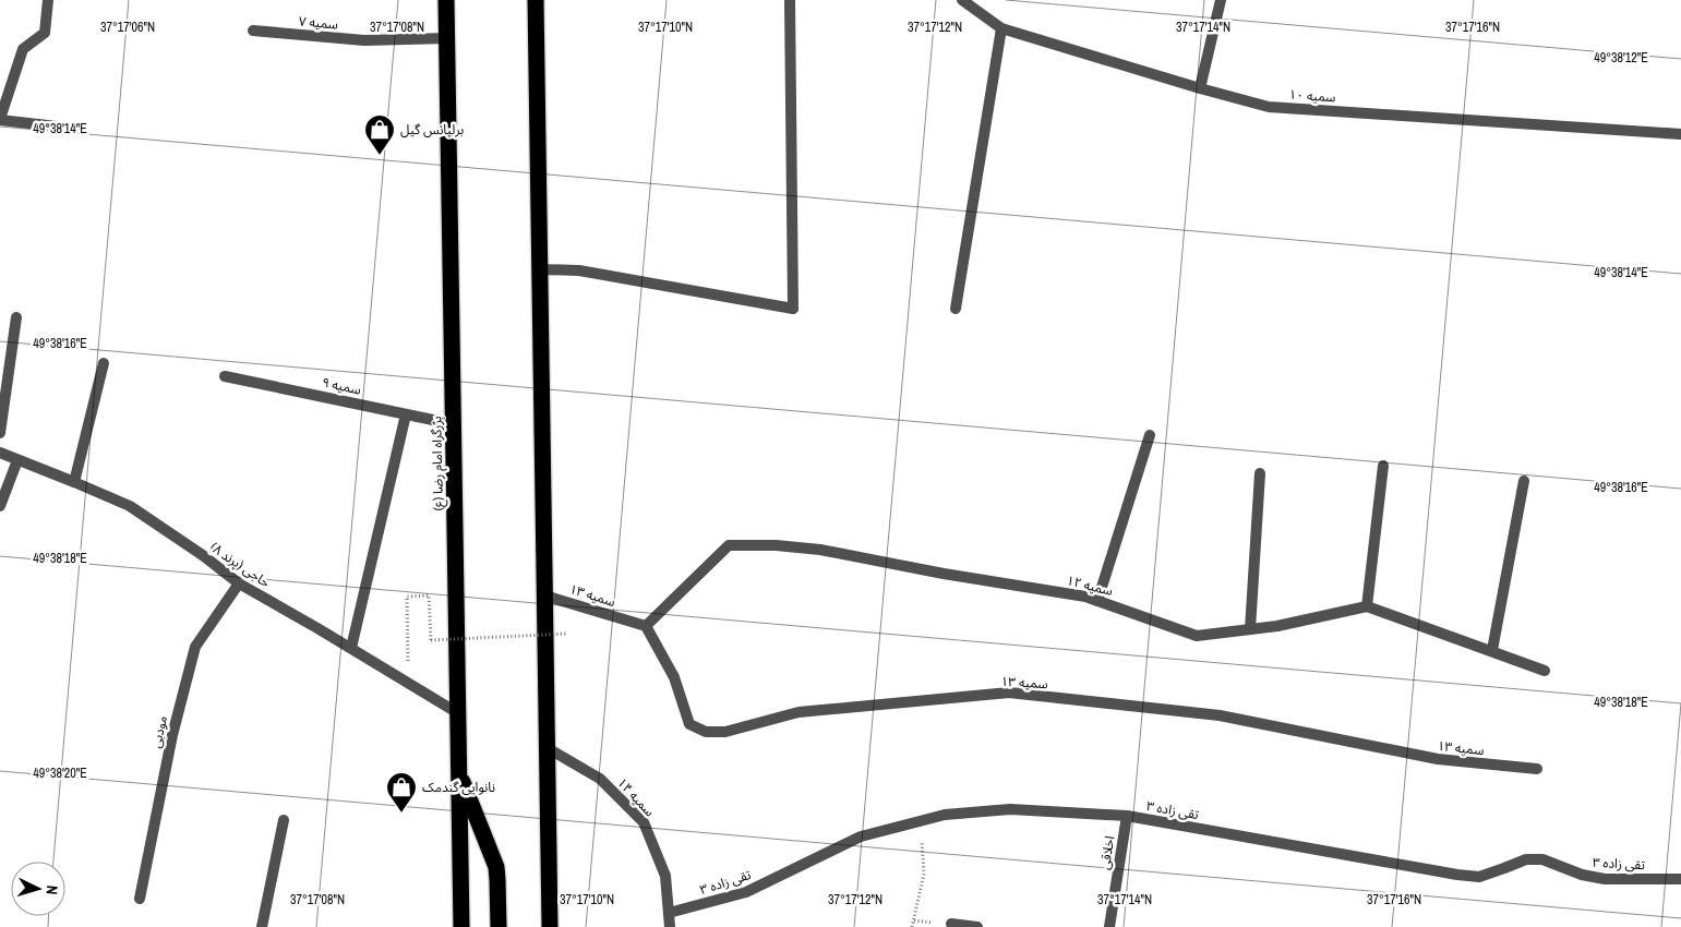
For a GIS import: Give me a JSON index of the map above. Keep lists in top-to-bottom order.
{
  "streets": {
    "highway": ["بزرگراه امام رضا (ع)"],
    "street": [
      "سمیه ۷",
      "سمیه ۱۰",
      "سمیه ۹",
      "حاجی (پرند ۸)",
      "سمیه ۱۲",
      "سمیه ۱۳",
      "مودبی",
      "سمیه ۱۴",
      "تقی زاده ۳",
      "اخلاقی"
    ]
  },
  "crossings": [
    ["سمیه ۷", "بزرگراه امام رضا (ع)"],
    ["سمیه ۹", "بزرگراه امام رضا (ع)"],
    ["بزرگراه امام رضا (ع)", "حاجی (پرند ۸)"],
    ["حاجی (پرند ۸)", "مودبی"],
    ["سمیه ۱۲", "سمیه ۱۳"],
    ["سمیه ۱۴", "تقی زاده ۳"],
    ["تقی زاده ۳", "اخلاقی"]
  ],
  "places": {
    "shop": ["برلیانس گیل", "نانوایی گندمک"]
  },
  "north": "right",
  "coordinates": [
    "37°17'06\"N",
    "37°17'08\"N",
    "37°17'10\"N",
    "37°17'12\"N",
    "37°17'14\"N",
    "37°17'16\"N",
    "49°38'12\"E",
    "49°38'14\"E",
    "49°38'16\"E",
    "49°38'18\"E",
    "49°38'20\"E"
  ]
}
